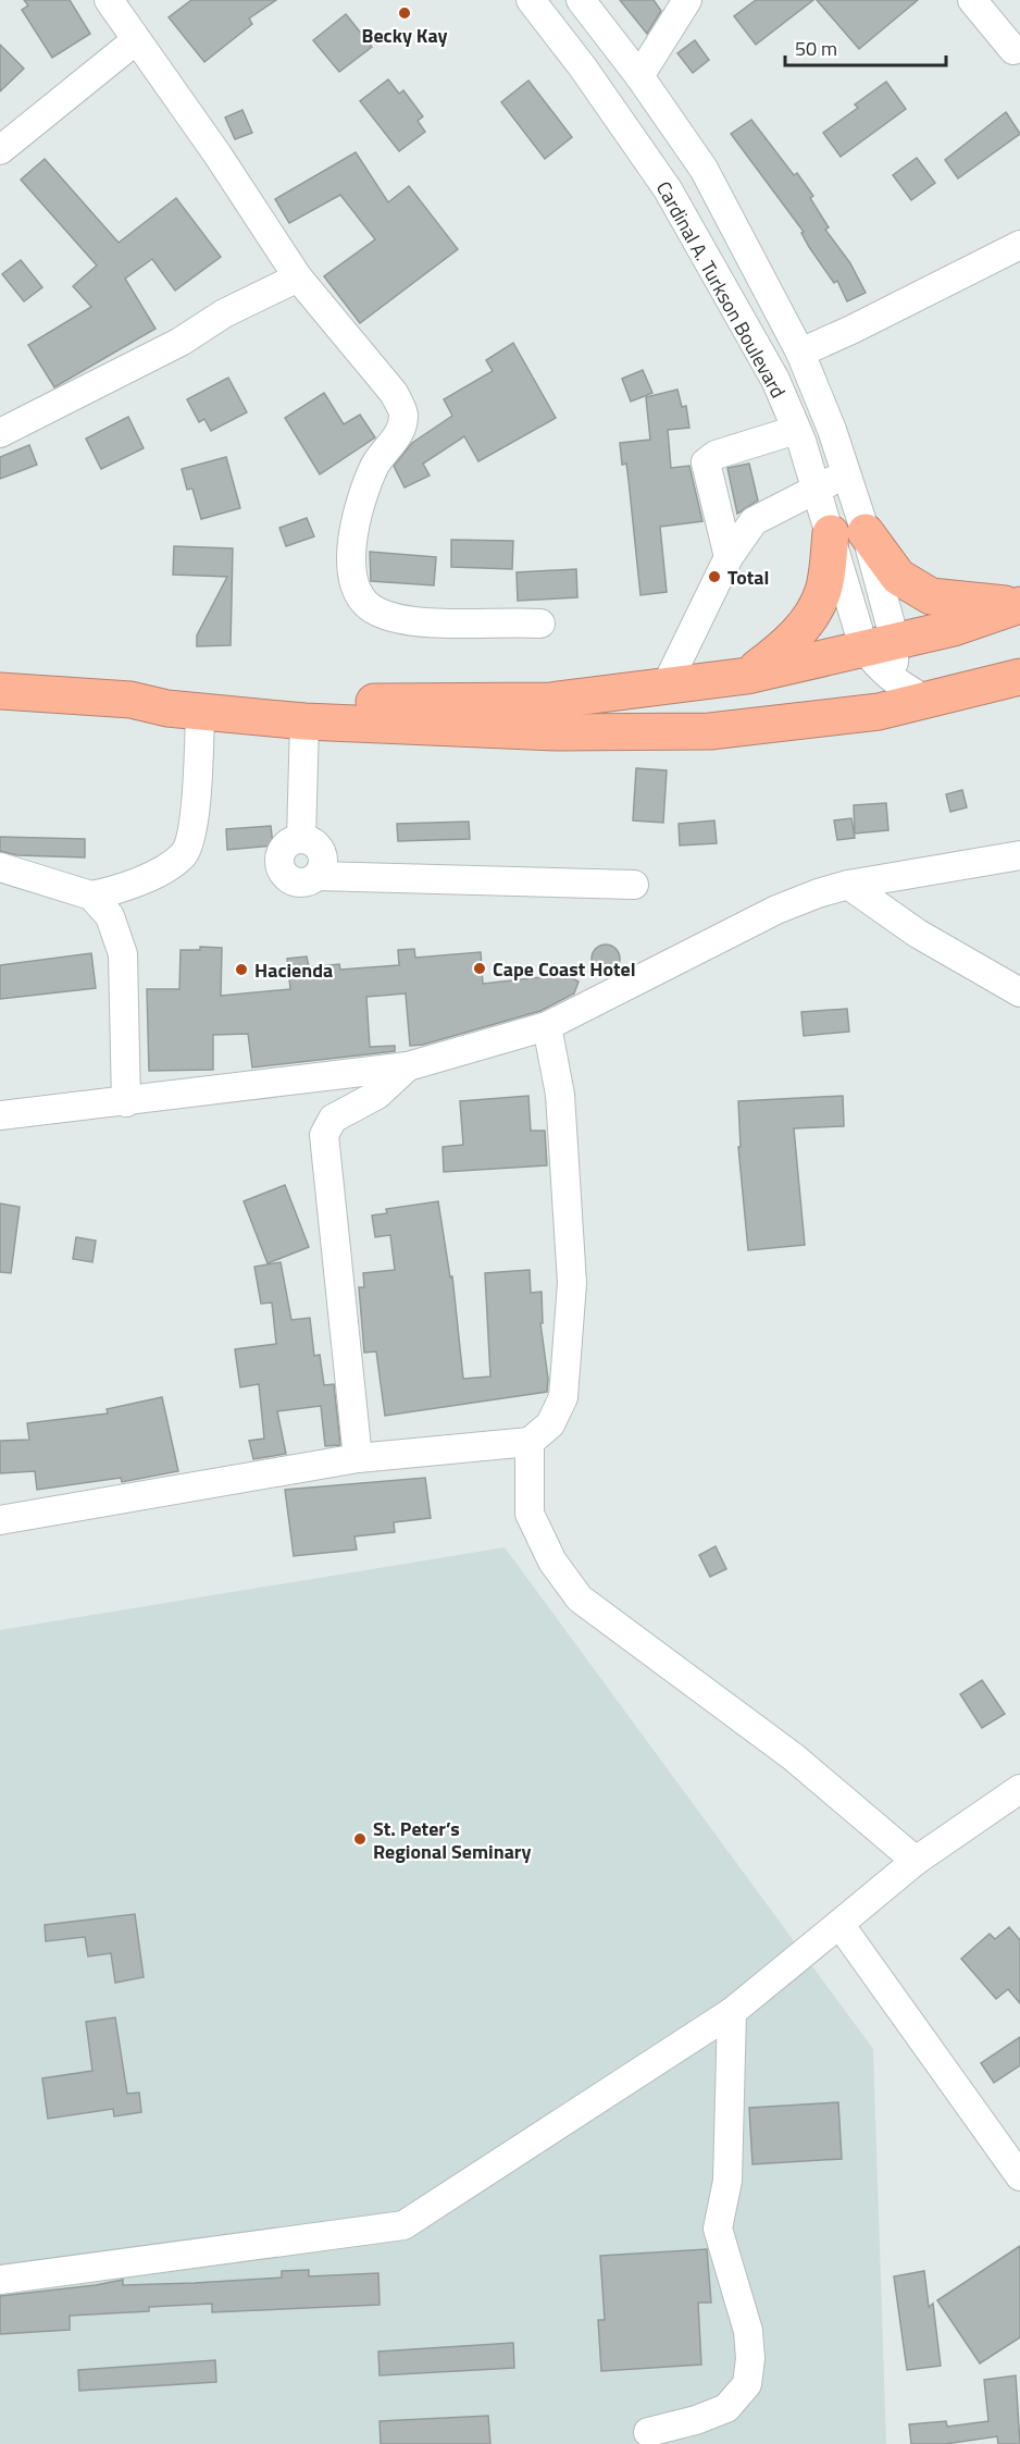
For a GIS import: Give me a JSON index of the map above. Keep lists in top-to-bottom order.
{
  "streets": {
    "street": ["Cardinal A. Turkson Boulevard"]
  },
  "places": [
    "Becky Kay",
    "Total",
    "Cape Coast Hotel",
    "Hacienda",
    "St. Peter’s Regional Seminary"
  ],
  "scale_bar": "50 m"
}
